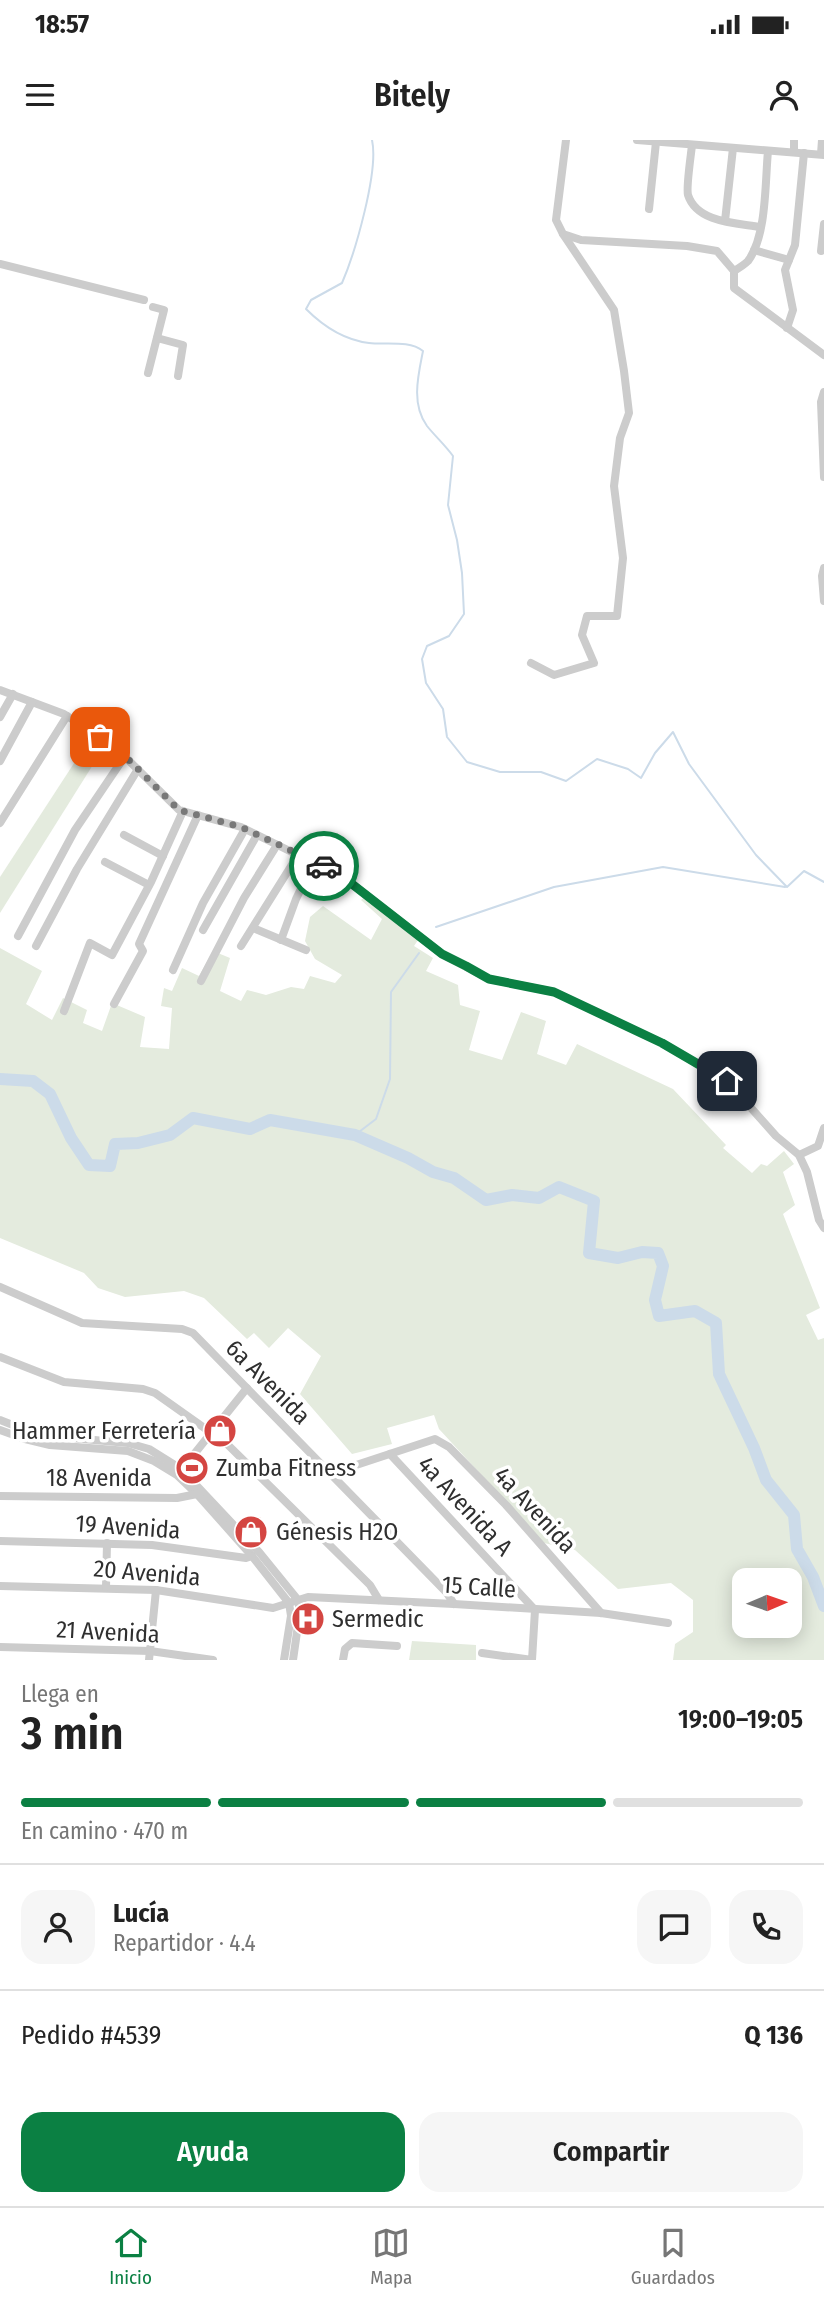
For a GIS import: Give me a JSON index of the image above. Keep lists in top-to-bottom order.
{
  "streets": {
    "street": [
      "6a Avenida",
      "18 Avenida",
      "4a Avenida A",
      "4a Avenida",
      "19 Avenida",
      "20 Avenida",
      "15 Calle",
      "21 Avenida"
    ]
  },
  "crossings": [
    ["6a Avenida", "15 Calle"],
    ["4a Avenida A", "4a Avenida"],
    ["4a Avenida A", "15 Calle"],
    ["4a Avenida", "15 Calle"],
    ["20 Avenida", "15 Calle"]
  ],
  "places": {
    "shop": ["Hammer Ferretería", "Génesis H2O"],
    "sports": ["Zumba Fitness"],
    "hospital": ["Sermedic"]
  },
  "north": "right",
  "page": {
    "status": "18:57",
    "header": "Bitely",
    "heading": ["3 min", "Llega en", "19:00–19:05"],
    "panel": [
      "Lucía",
      "Repartidor · 4.4",
      "Pedido #4539",
      "Q 136"
    ],
    "bar": "En camino · 470 m",
    "buttons": ["Ayuda", "Compartir"],
    "tabs": ["Inicio", "Mapa", "Guardados"]
  }
}
